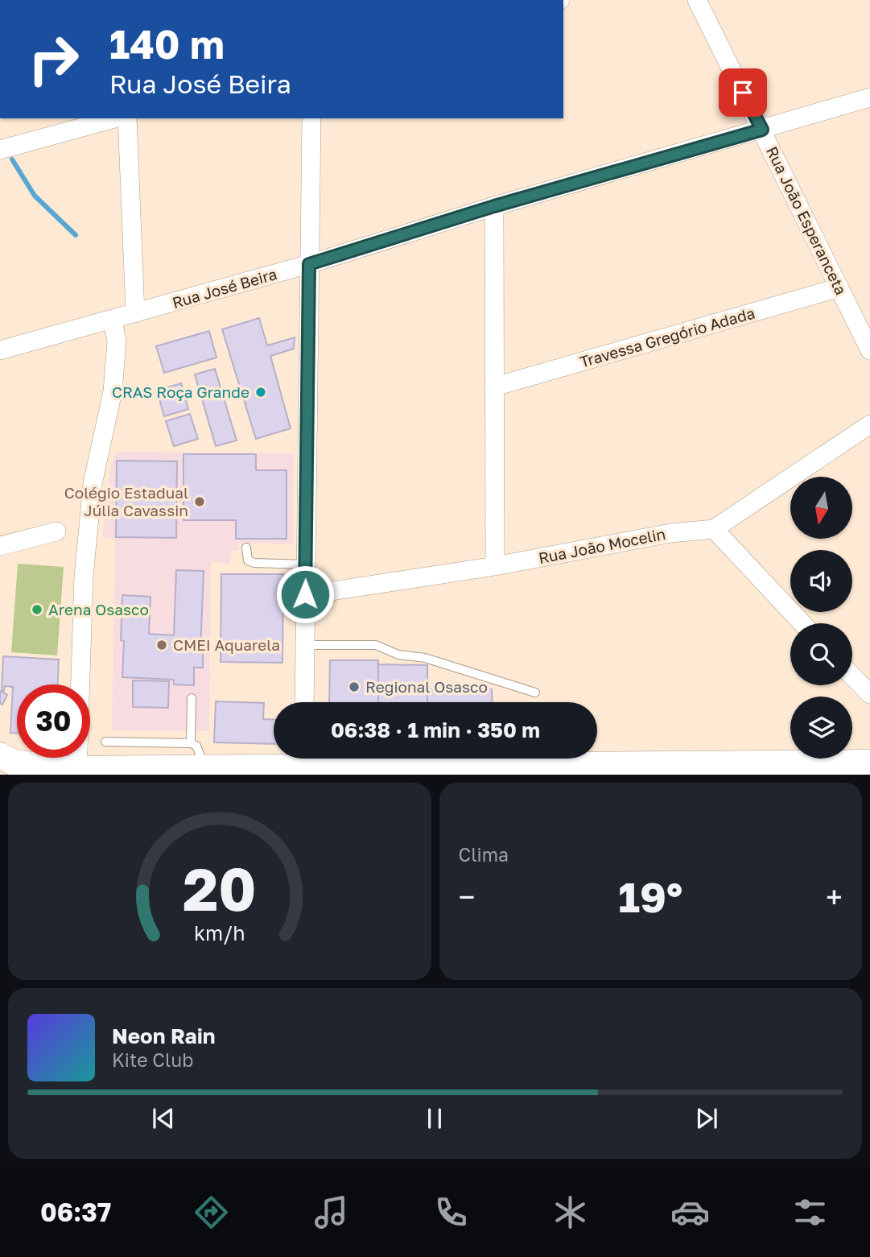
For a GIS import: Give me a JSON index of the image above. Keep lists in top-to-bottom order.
{
  "streets": {
    "street": [
      "Rua João Esperanceta",
      "Rua José Beira",
      "Travessa Gregório Adada",
      "Rua João Mocelin"
    ]
  },
  "crossings": [
    ["Rua João Esperanceta", "Rua José Beira"],
    ["Rua João Esperanceta", "Travessa Gregório Adada"]
  ],
  "places": [
    "CRAS Roça Grande",
    "Colégio Estadual Júlia Cavassin",
    "Arena Osasco",
    "CMEI Aquarela",
    "Regional Osasco"
  ],
  "north": "bottom",
  "page": {
    "turn": ["140 m", "Rua José Beira"],
    "limit": "30",
    "trip": "06:38 · 1 min · 350 m",
    "tile": "Clima",
    "heat": ["−", "19°", "+"],
    "song": ["Neon Rain", "Kite Club"],
    "tabs": "06:37",
    "gauge": ["20", "km/h"]
  }
}
